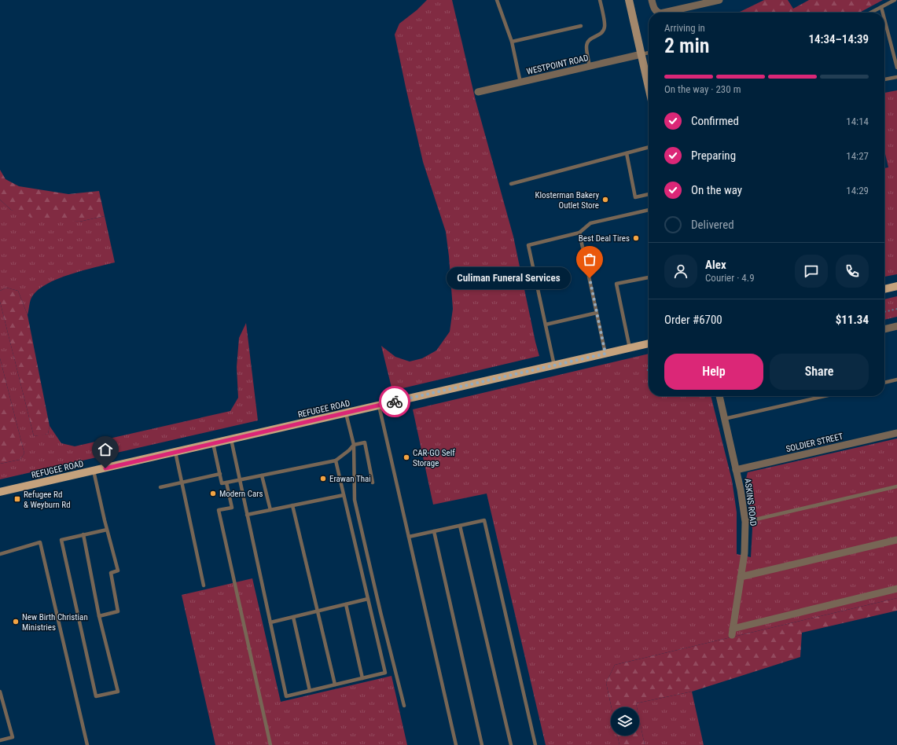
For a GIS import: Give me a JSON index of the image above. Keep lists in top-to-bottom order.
{
  "streets": {
    "main road": ["REFUGEE ROAD"],
    "street": ["WESTPOINT ROAD", "SOLDIER STREET", "ASKINS ROAD"]
  },
  "crossings": [
    ["SOLDIER STREET", "ASKINS ROAD"]
  ],
  "places": {
    "other": [
      "Klosterman Bakery Outlet Store",
      "Best Deal Tires",
      "Culiman Funeral Services",
      "CAR-GO Self Storage",
      "Erawan Thai",
      "Modern Cars",
      "New Birth Christian Ministries"
    ],
    "transit": ["Refugee Rd & Weyburn Rd"]
  },
  "page": {
    "heading": ["2 min", "Arriving in", "14:34–14:39"],
    "panel": [
      "Alex",
      "Courier · 4.9",
      "Order #6700",
      "$11.34"
    ],
    "bar": "On the way · 230 m",
    "list": [
      ["Confirmed", "14:14"],
      ["Preparing", "14:27"],
      ["On the way", "14:29"],
      "Delivered"
    ],
    "bubble": "Culiman Funeral Services",
    "buttons": ["Help", "Share"]
  }
}
